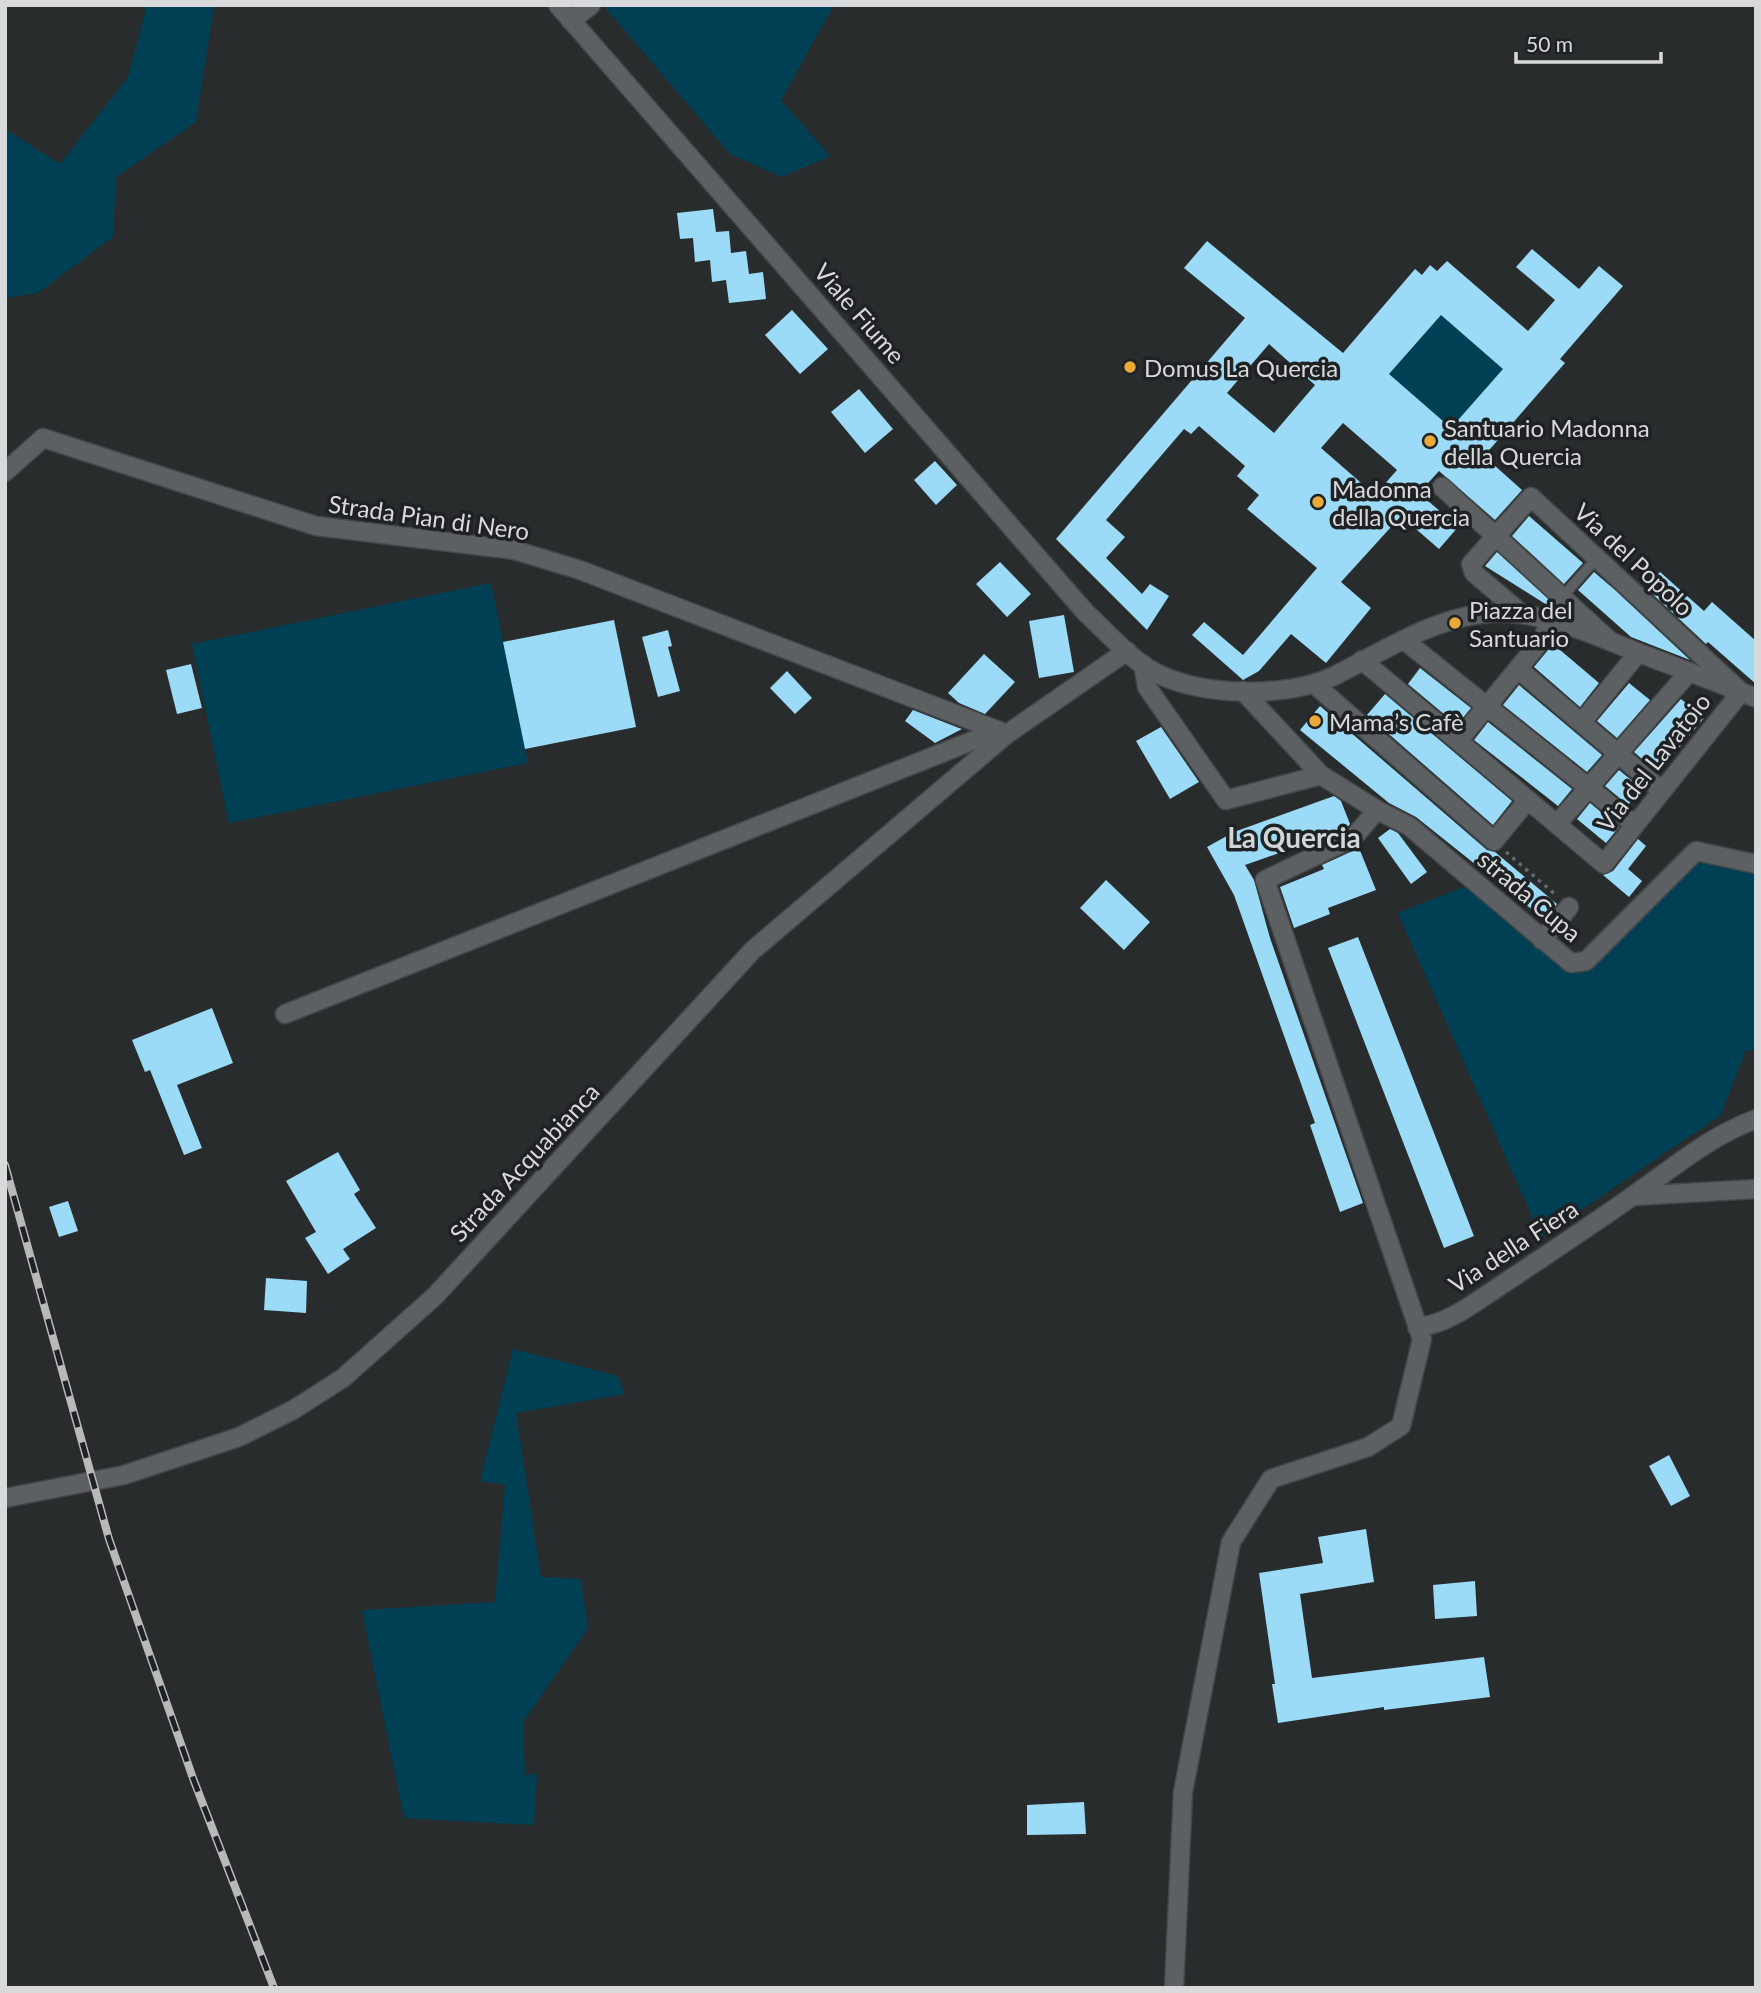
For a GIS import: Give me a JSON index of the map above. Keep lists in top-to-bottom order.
{
  "streets": {
    "street": [
      "Viale Fiume",
      "Strada Pian di Nero",
      "Via del Popolo",
      "Via del Lavatoio",
      "strada Cupa",
      "Strada Acquabianca",
      "Via della Fiera"
    ]
  },
  "crossings": [
    ["Viale Fiume", "strada Cupa"],
    ["Viale Fiume", "Strada Acquabianca"],
    ["Strada Pian di Nero", "Strada Acquabianca"],
    ["Via del Popolo", "Via del Lavatoio"]
  ],
  "districts": ["La Quercia"],
  "places": [
    "Domus La Quercia",
    "Santuario Madonna della Quercia",
    "Madonna della Quercia",
    "Piazza del Santuario",
    "Mama’s Cafè"
  ],
  "scale_bar": "50 m"
}
